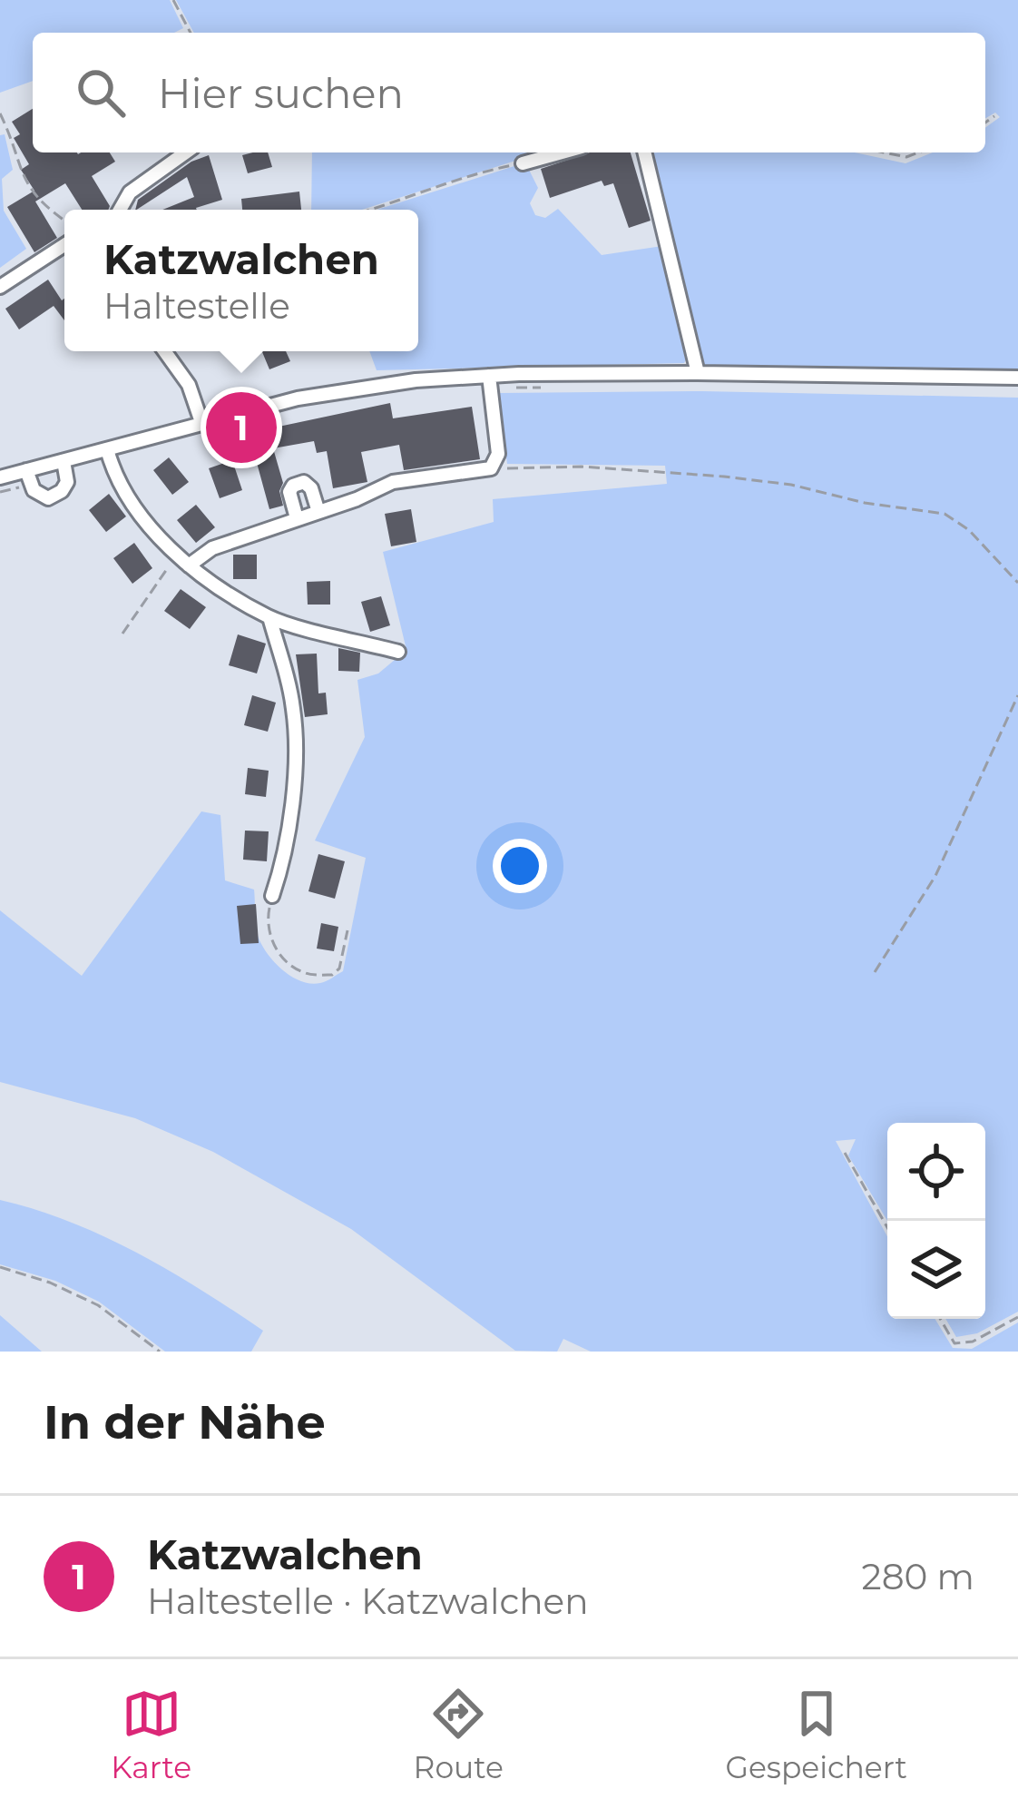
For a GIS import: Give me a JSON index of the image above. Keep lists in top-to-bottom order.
{
  "page": {
    "search": "Hier suchen",
    "popup": ["Katzwalchen", "Haltestelle"],
    "pins": "1",
    "heading": "In der Nähe",
    "list": [
      {
        "mark": "1",
        "name": "Katzwalchen",
        "note": "Haltestelle · Katzwalchen",
        "value": "280 m"
      }
    ],
    "nav": ["Karte", "Route", "Gespeichert"]
  }
}
